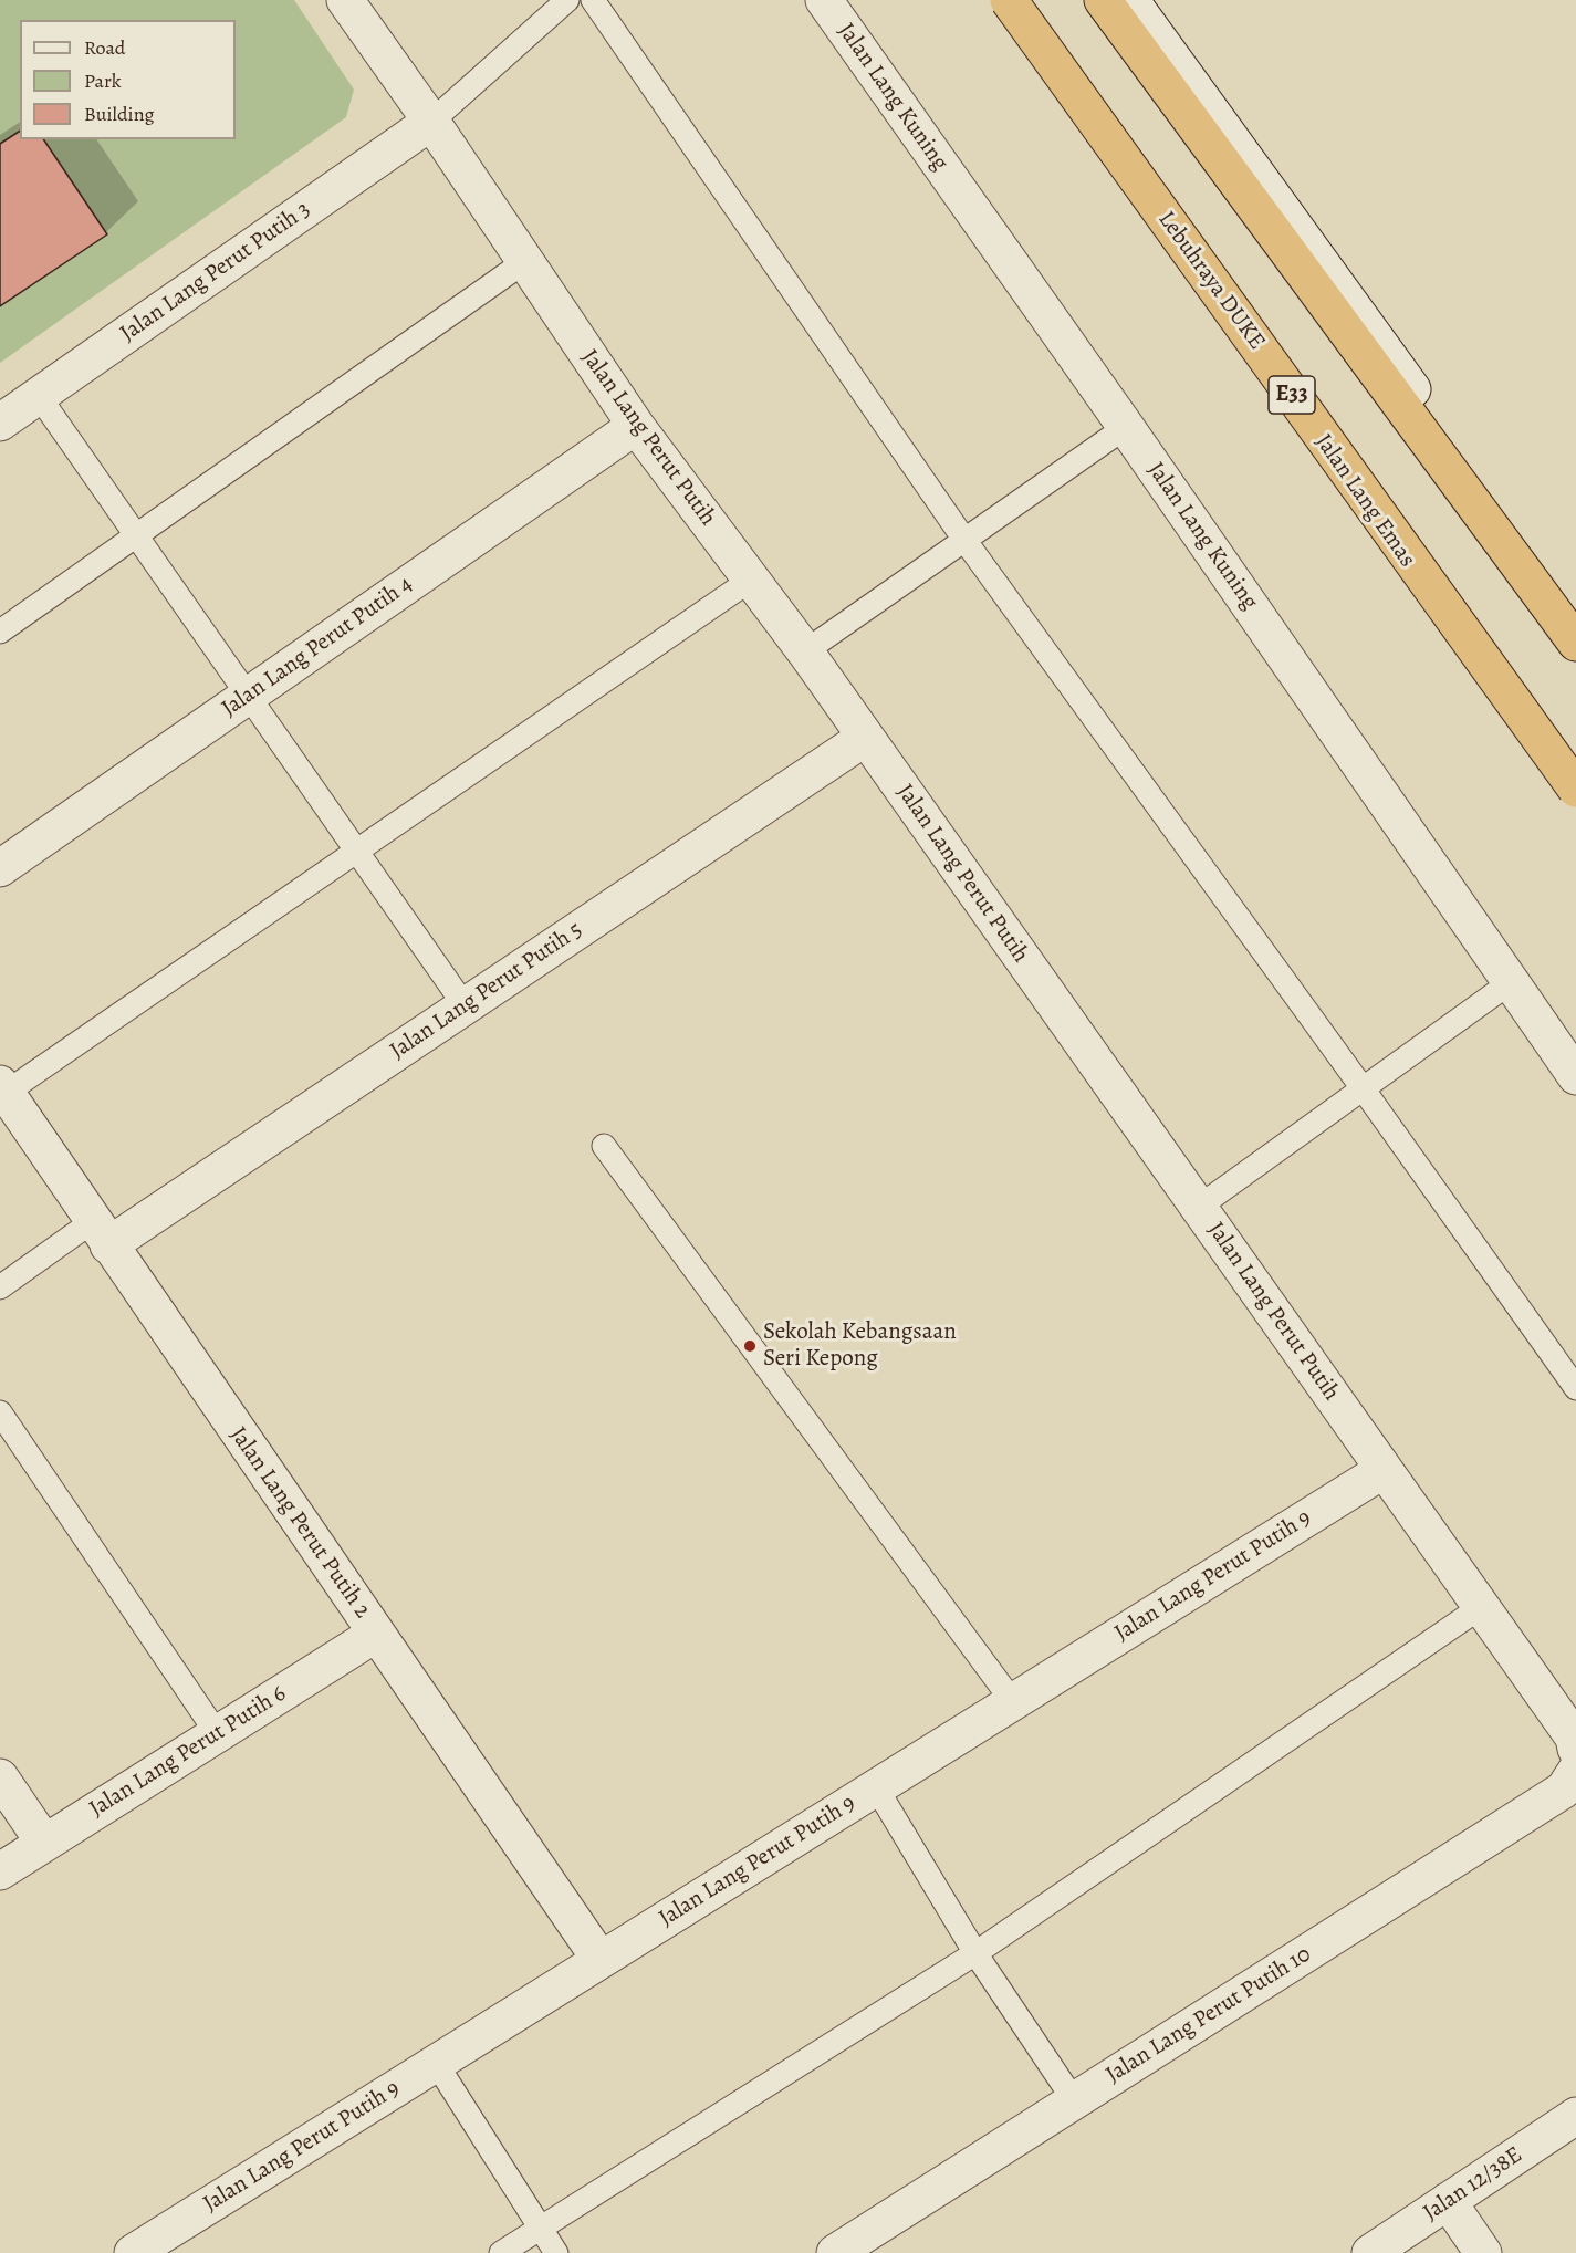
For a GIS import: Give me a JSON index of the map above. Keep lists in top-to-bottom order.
{
  "streets": {
    "highway": ["Lebuhraya DUKE", "E33"],
    "street": [
      "Jalan Lang Kuning",
      "Jalan Lang Perut Putih 3",
      "Jalan Lang Perut Putih",
      "Jalan Lang Emas",
      "Jalan Lang Perut Putih 4",
      "Jalan Lang Perut Putih 5",
      "Jalan Lang Perut Putih 2",
      "Jalan Lang Perut Putih 9",
      "Jalan Lang Perut Putih 6",
      "Jalan Lang Perut Putih 10",
      "Jalan 12/38E"
    ]
  },
  "crossings": [
    ["Jalan Lang Perut Putih 3", "Jalan Lang Perut Putih"],
    ["Jalan Lang Perut Putih", "Jalan Lang Perut Putih 4"],
    ["Jalan Lang Perut Putih", "Jalan Lang Perut Putih 5"],
    ["Jalan Lang Perut Putih", "Jalan Lang Perut Putih 9"],
    ["Jalan Lang Perut Putih", "Jalan Lang Perut Putih 10"],
    ["Jalan Lang Perut Putih 5", "Jalan Lang Perut Putih 2"],
    ["Jalan Lang Perut Putih 2", "Jalan Lang Perut Putih 9"],
    ["Jalan Lang Perut Putih 2", "Jalan Lang Perut Putih 6"]
  ],
  "places": ["Sekolah Kebangsaan Seri Kepong"],
  "legend": ["Road", "Park", "Building"]
}
